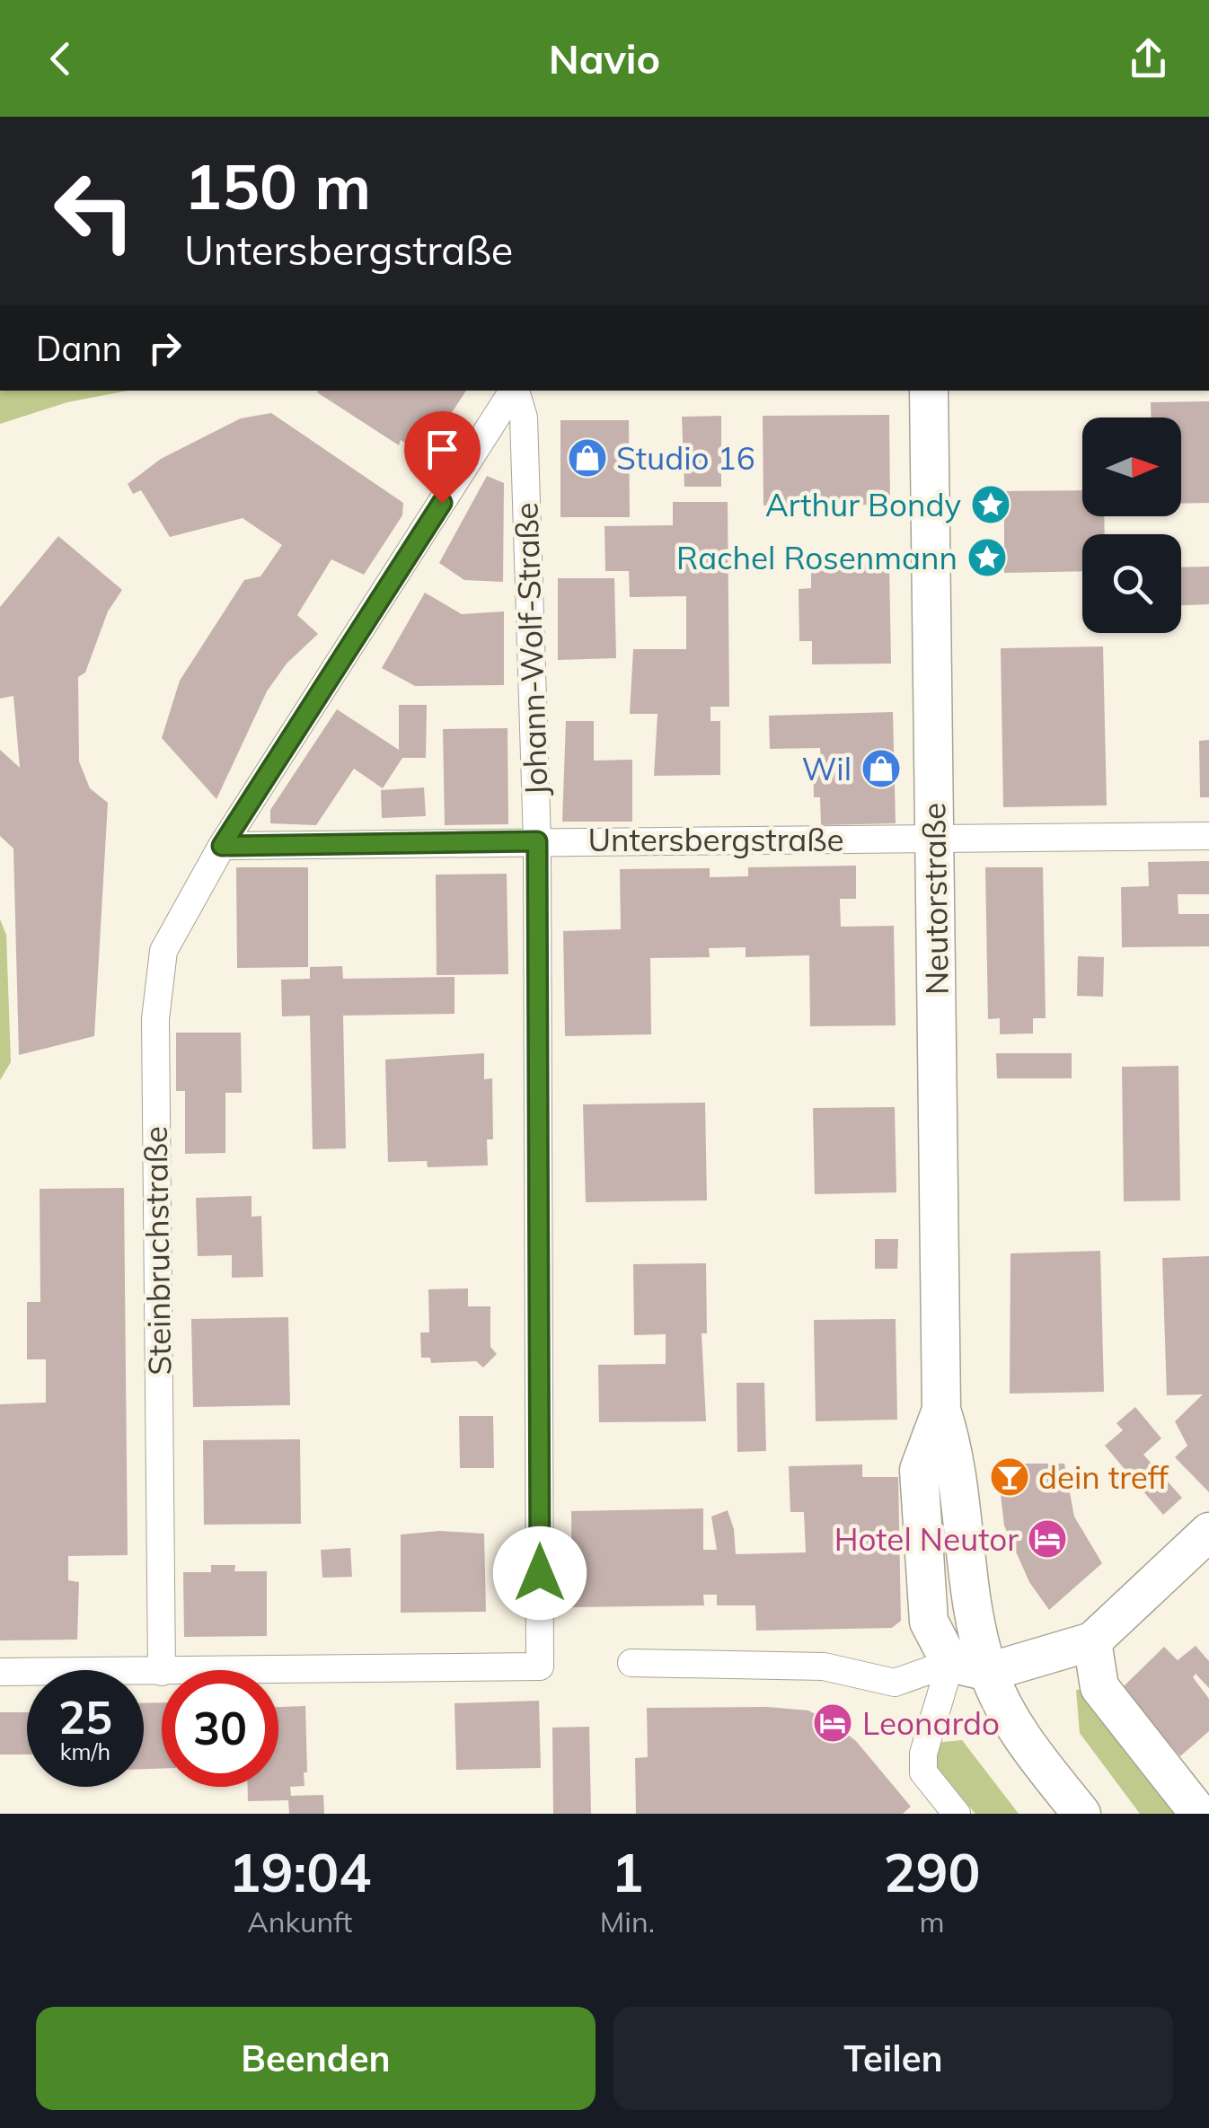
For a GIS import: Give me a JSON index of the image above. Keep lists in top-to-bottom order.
{
  "streets": {
    "street": [
      "Johann-Wolf-Straße",
      "Untersbergstraße",
      "Neutorstraße",
      "Steinbruchstraße"
    ]
  },
  "crossings": [
    ["Johann-Wolf-Straße", "Untersbergstraße"],
    ["Untersbergstraße", "Neutorstraße"],
    ["Untersbergstraße", "Steinbruchstraße"]
  ],
  "places": {
    "shop": ["Studio 16", "Wil"],
    "place": ["Arthur Bondy", "Rachel Rosenmann"],
    "bar": ["dein treff"],
    "hotel": ["Hotel Neutor", "Leonardo"]
  },
  "north": "right",
  "page": {
    "header": "Navio",
    "turn": ["150 m", "Untersbergstraße"],
    "then": "Dann",
    "speed": "25 km/h",
    "limit": "30",
    "eta": [
      "19:04",
      "Ankunft",
      "1",
      "Min.",
      "290",
      "m"
    ],
    "buttons": ["Beenden", "Teilen"]
  }
}
